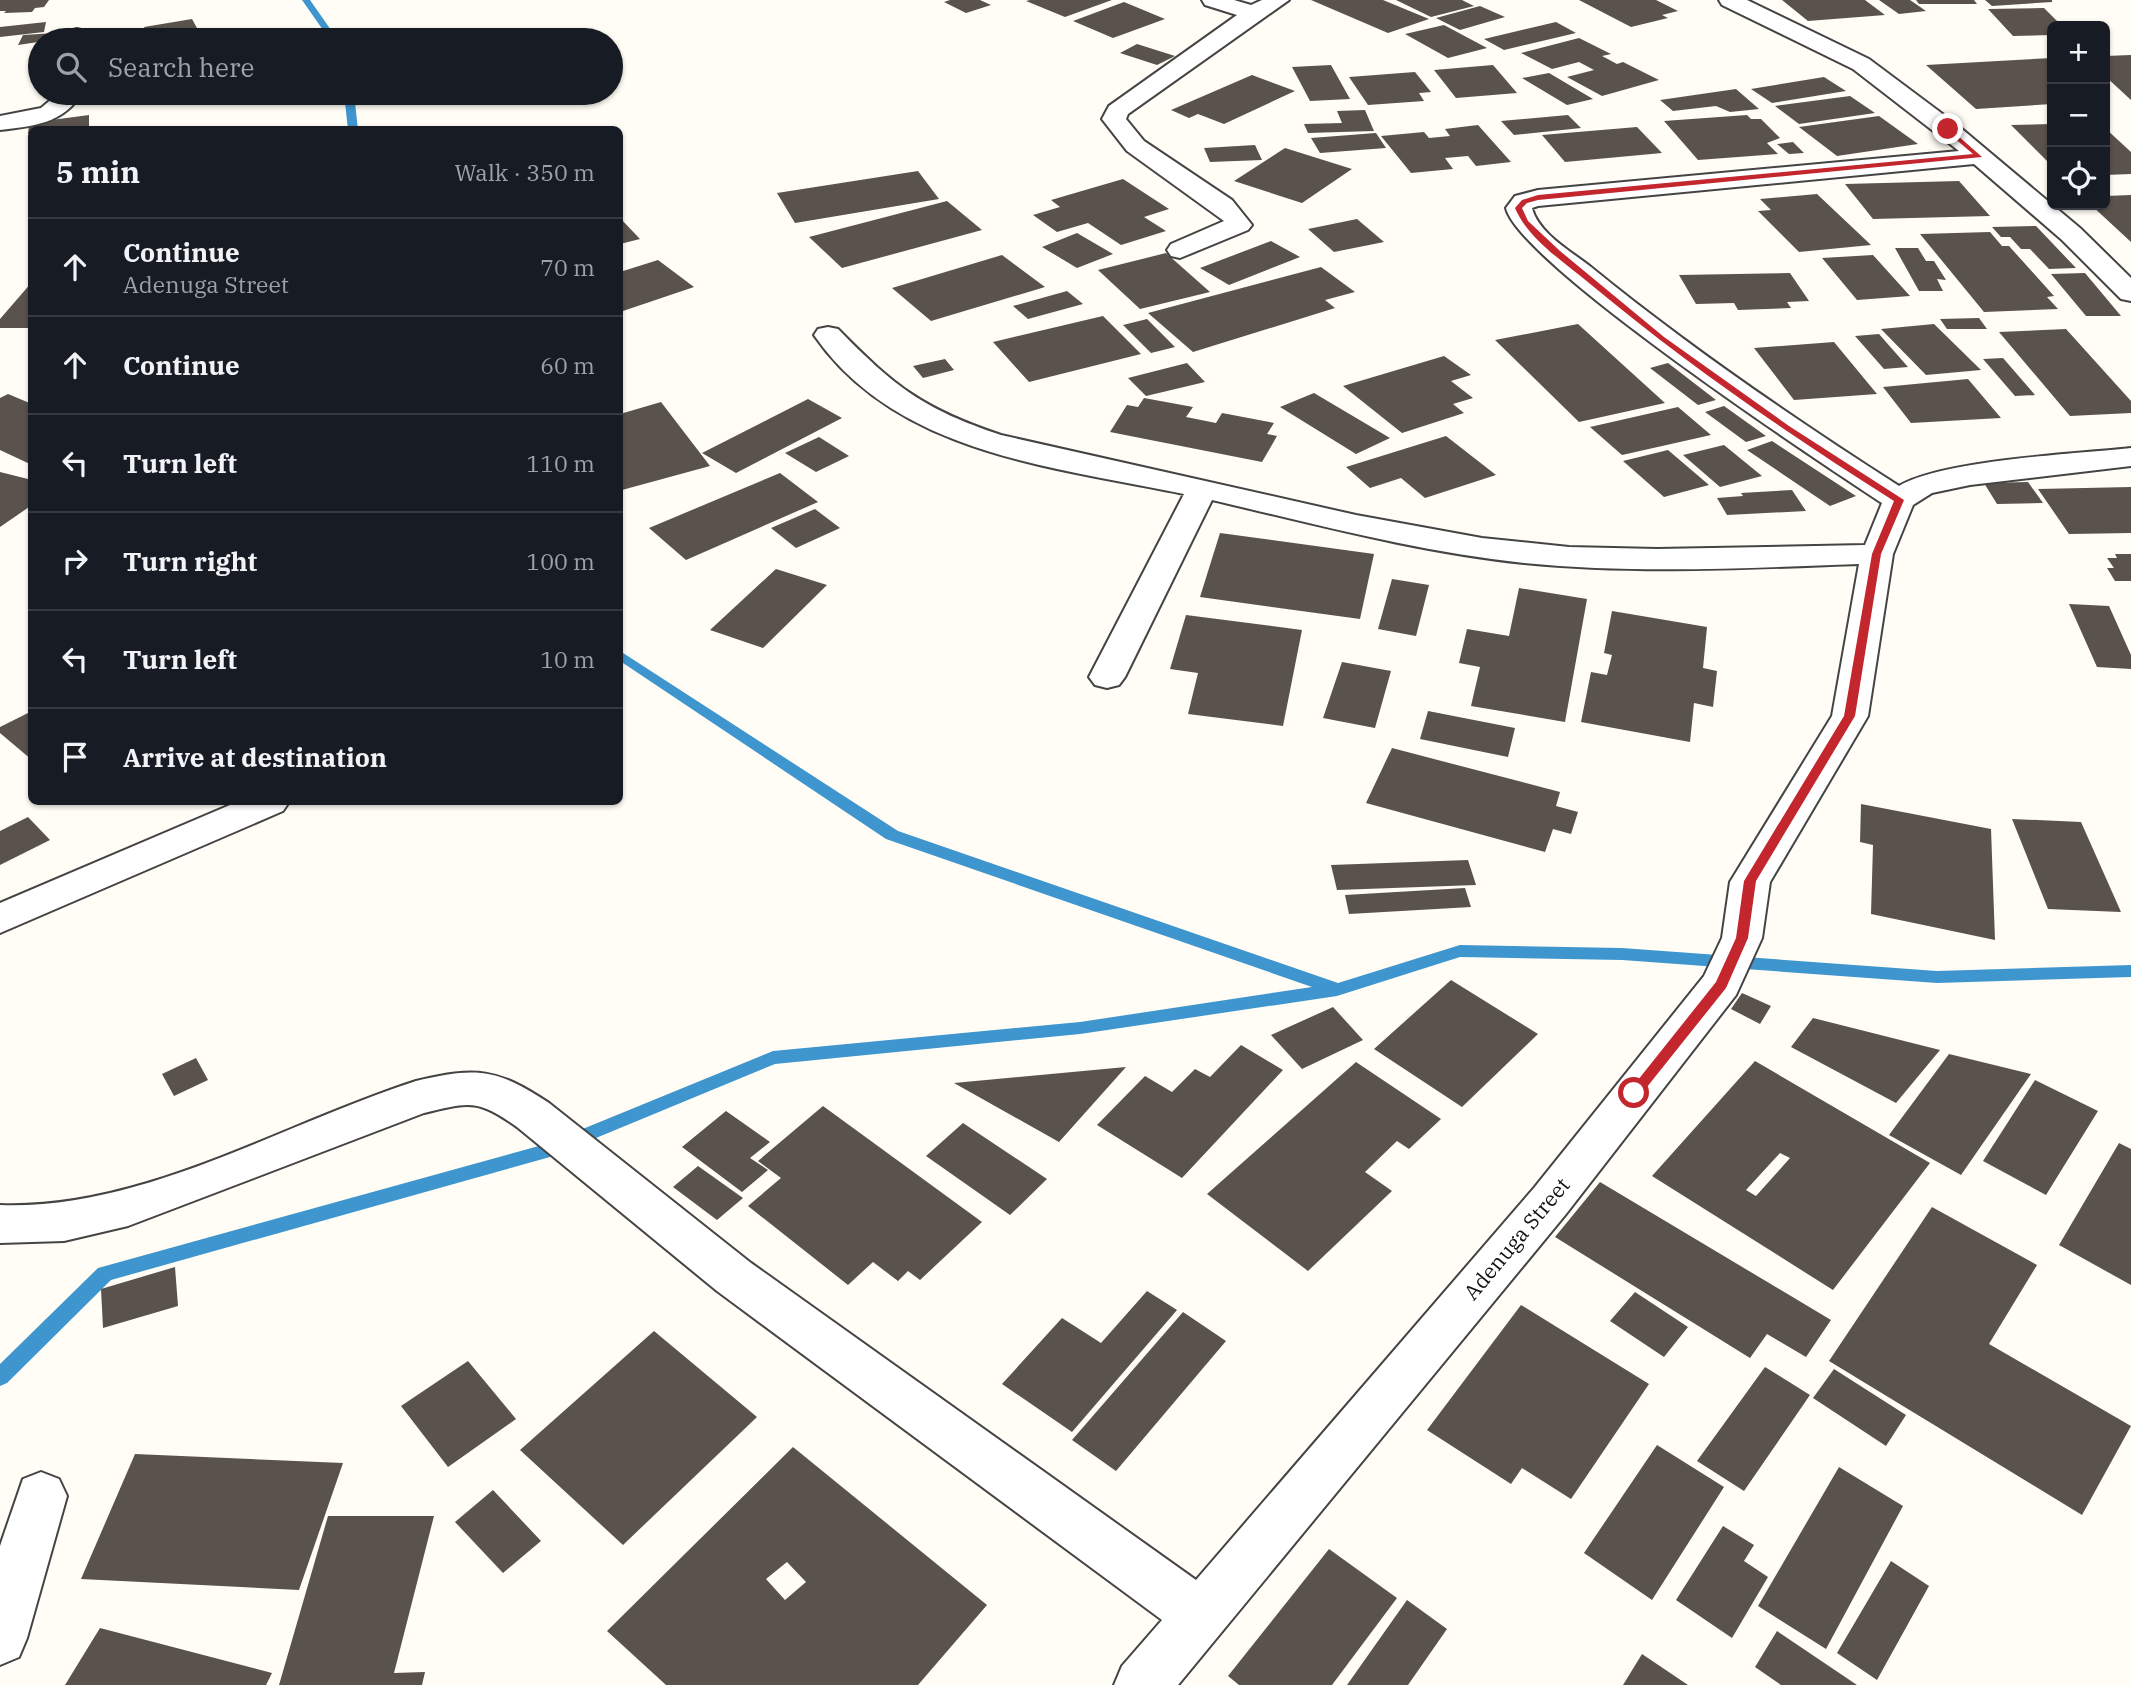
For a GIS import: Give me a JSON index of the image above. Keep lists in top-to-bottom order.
{
  "streets": {
    "street": ["Adenuga Street"]
  },
  "page": {
    "map_buttons": ["+", "−"],
    "search": "Search here",
    "heading": ["5 min", "Walk · 350 m"],
    "list": [
      ["Continue", "Adenuga Street", "70 m"],
      ["Continue", "60 m"],
      ["Turn left", "110 m"],
      ["Turn right", "100 m"],
      ["Turn left", "10 m"],
      "Arrive at destination"
    ]
  }
}
